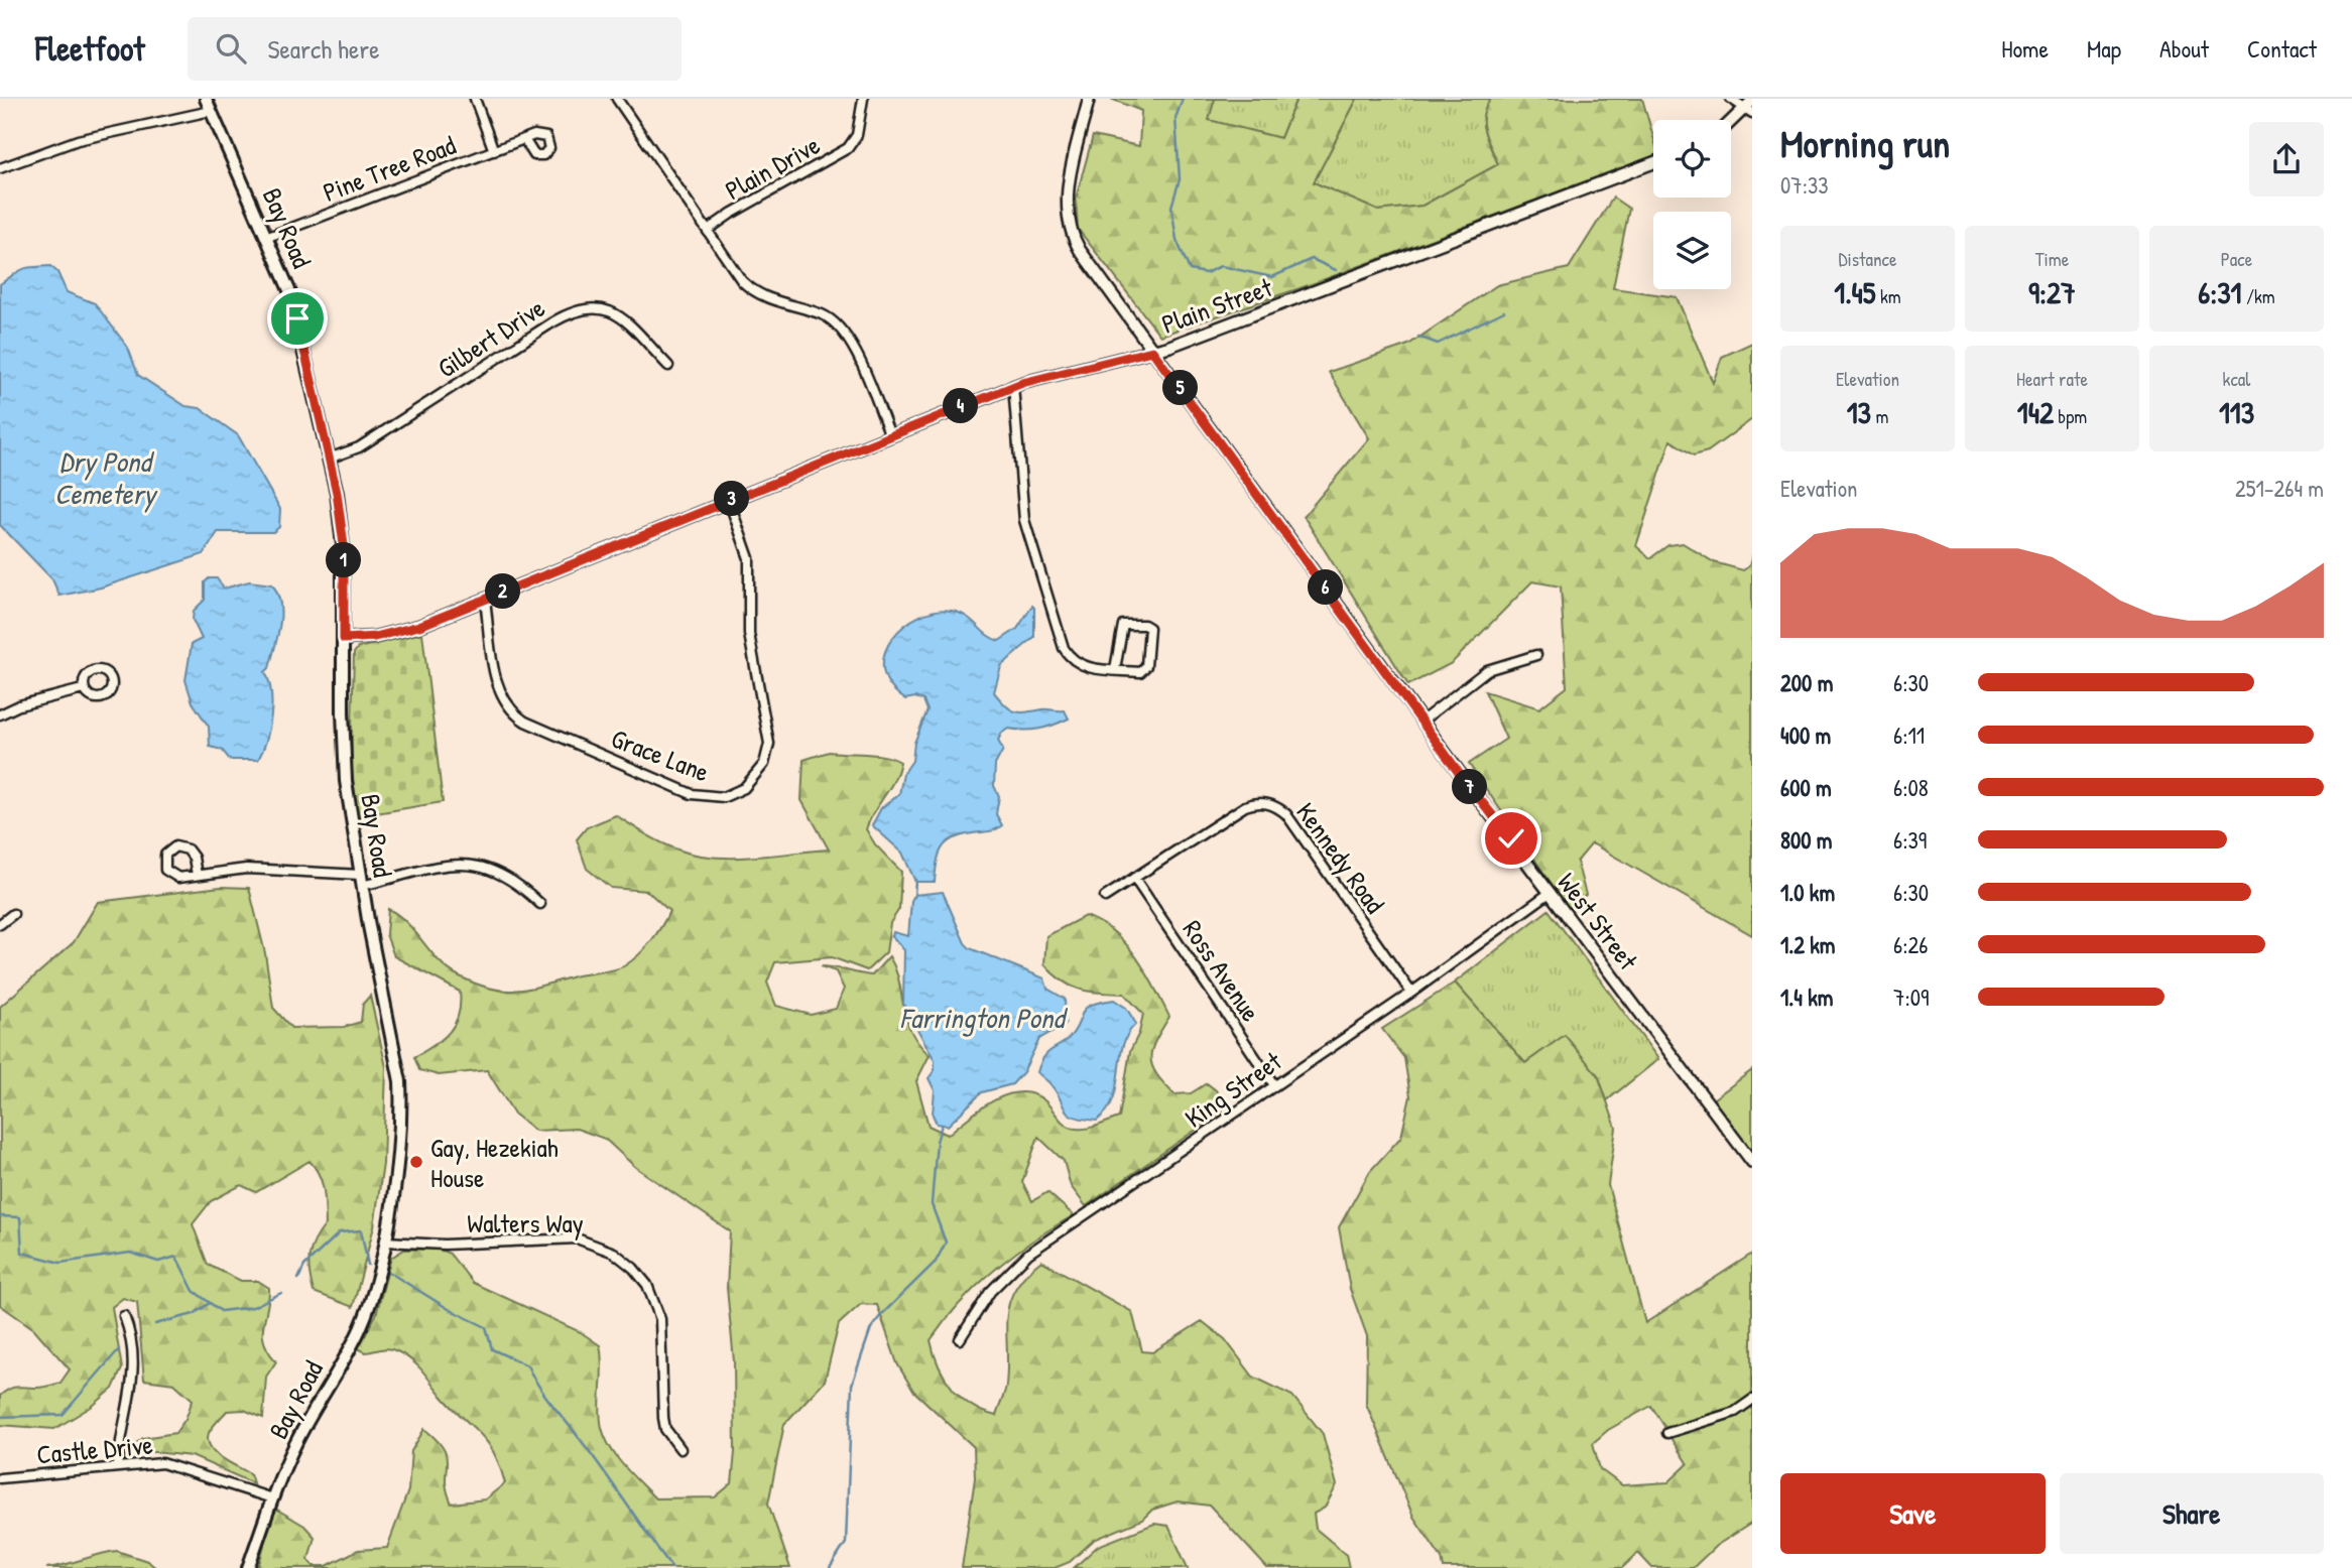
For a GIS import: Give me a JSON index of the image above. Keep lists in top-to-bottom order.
{
  "streets": {
    "main road": ["Bay Road"],
    "street": [
      "Plain Drive",
      "Pine Tree Road",
      "Plain Street",
      "Gilbert Drive",
      "Grace Lane",
      "Kennedy Road",
      "West Street",
      "Ross Avenue",
      "King Street",
      "Walters Way",
      "Castle Drive"
    ]
  },
  "crossings": [
    ["Plain Drive", "Plain Street"],
    ["Pine Tree Road", "Bay Road"],
    ["Bay Road", "Plain Street"],
    ["Bay Road", "Gilbert Drive"],
    ["Bay Road", "Walters Way"],
    ["Bay Road", "Castle Drive"],
    ["Plain Street", "Grace Lane"],
    ["Plain Street", "West Street"],
    ["Kennedy Road", "Ross Avenue"],
    ["Kennedy Road", "King Street"],
    ["West Street", "King Street"],
    ["Ross Avenue", "King Street"]
  ],
  "water": ["Dry Pond Cemetery", "Farrington Pond"],
  "places": ["Gay, Hezekiah House"],
  "page": {
    "header": "Fleetfoot",
    "search": "Search here",
    "nav": [
      "Home",
      "Map",
      "About",
      "Contact"
    ],
    "heading": ["Morning run", "07:33"],
    "stats": [
      ["Distance", "1.45 km"],
      ["Time", "9:27"],
      ["Pace", "6:31 /km"],
      ["Elevation", "13 m"],
      ["Heart rate", "142 bpm"],
      ["kcal", "113"]
    ],
    "pins": [
      "5",
      "4",
      "3",
      "1",
      "6",
      "2",
      "7"
    ],
    "chart": ["Elevation", "251–264 m"],
    "list": [
      {
        "name": "200 m",
        "note": "6:30"
      },
      {
        "name": "400 m",
        "note": "6:11"
      },
      {
        "name": "600 m",
        "note": "6:08"
      },
      {
        "name": "800 m",
        "note": "6:39"
      },
      {
        "name": "1.0 km",
        "note": "6:30"
      },
      {
        "name": "1.2 km",
        "note": "6:26"
      },
      {
        "name": "1.4 km",
        "note": "7:09"
      }
    ],
    "buttons": ["Save", "Share"]
  }
}
